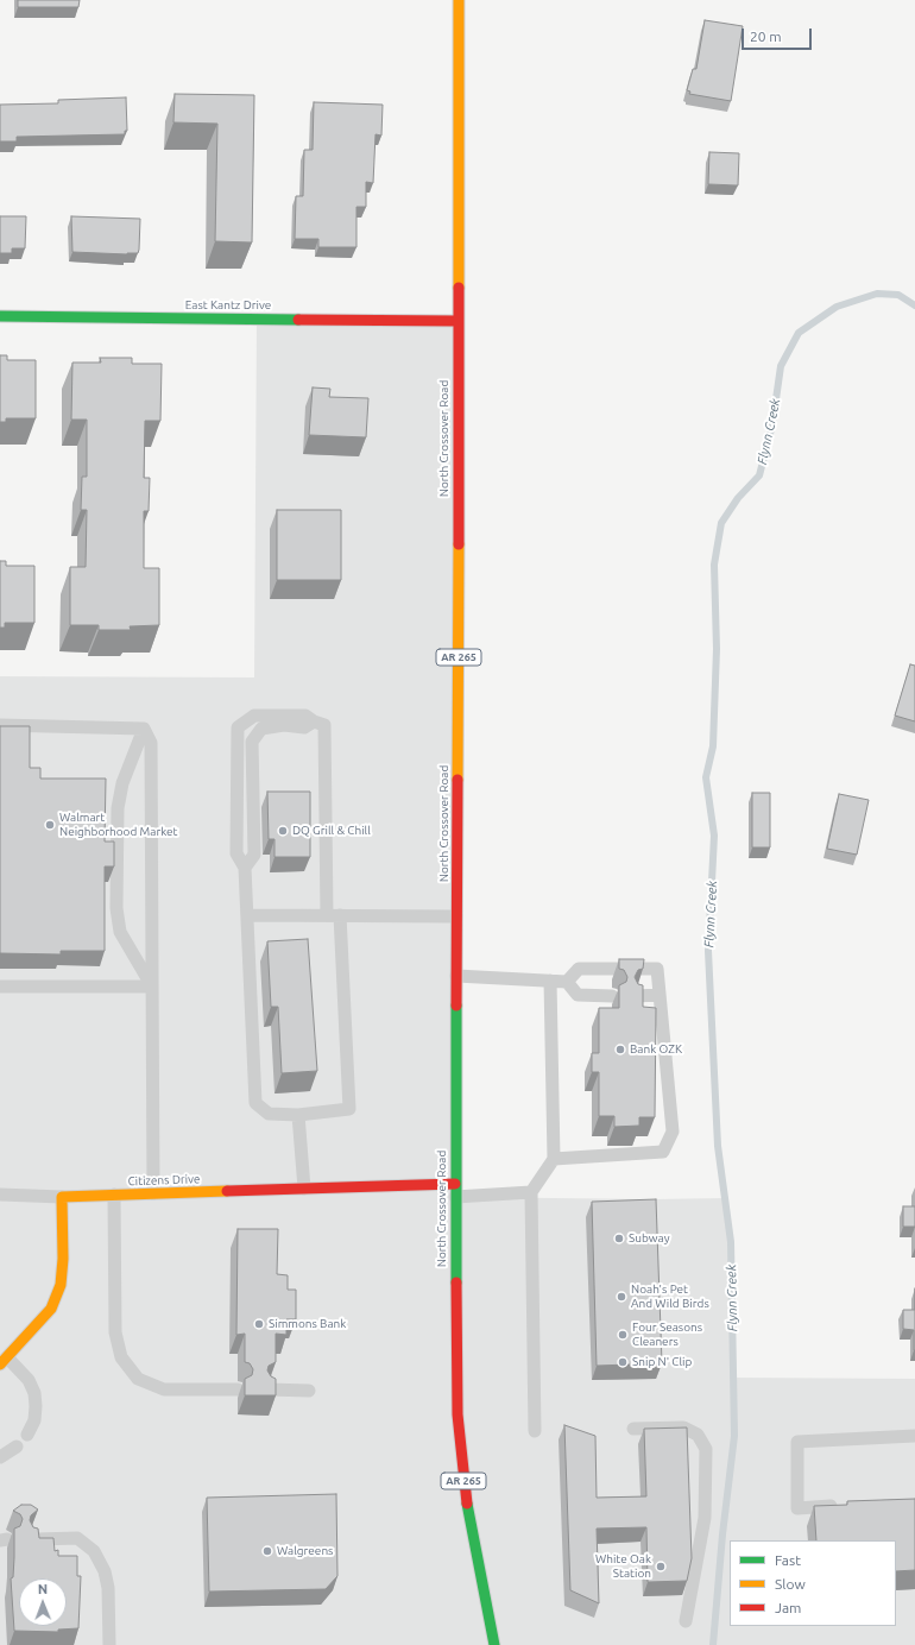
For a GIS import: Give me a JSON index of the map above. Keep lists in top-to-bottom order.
{
  "streets": {
    "main road": [
      "East Kantz Drive",
      "North Crossover Road",
      "AR 265",
      "Citizens Drive"
    ]
  },
  "crossings": [
    ["East Kantz Drive", "North Crossover Road"],
    ["North Crossover Road", "Citizens Drive"]
  ],
  "water": ["Flynn Creek"],
  "places": [
    "Walmart Neighborhood Market",
    "DQ Grill & Chill",
    "Bank OZK",
    "Subway",
    "Noah's Pet And Wild Birds",
    "Simmons Bank",
    "Four Seasons Cleaners",
    "Snip N' Clip",
    "Walgreens",
    "White Oak Station"
  ],
  "legend": ["Fast", "Slow", "Jam"],
  "scale_bar": "20 m",
  "north": "top"
}
